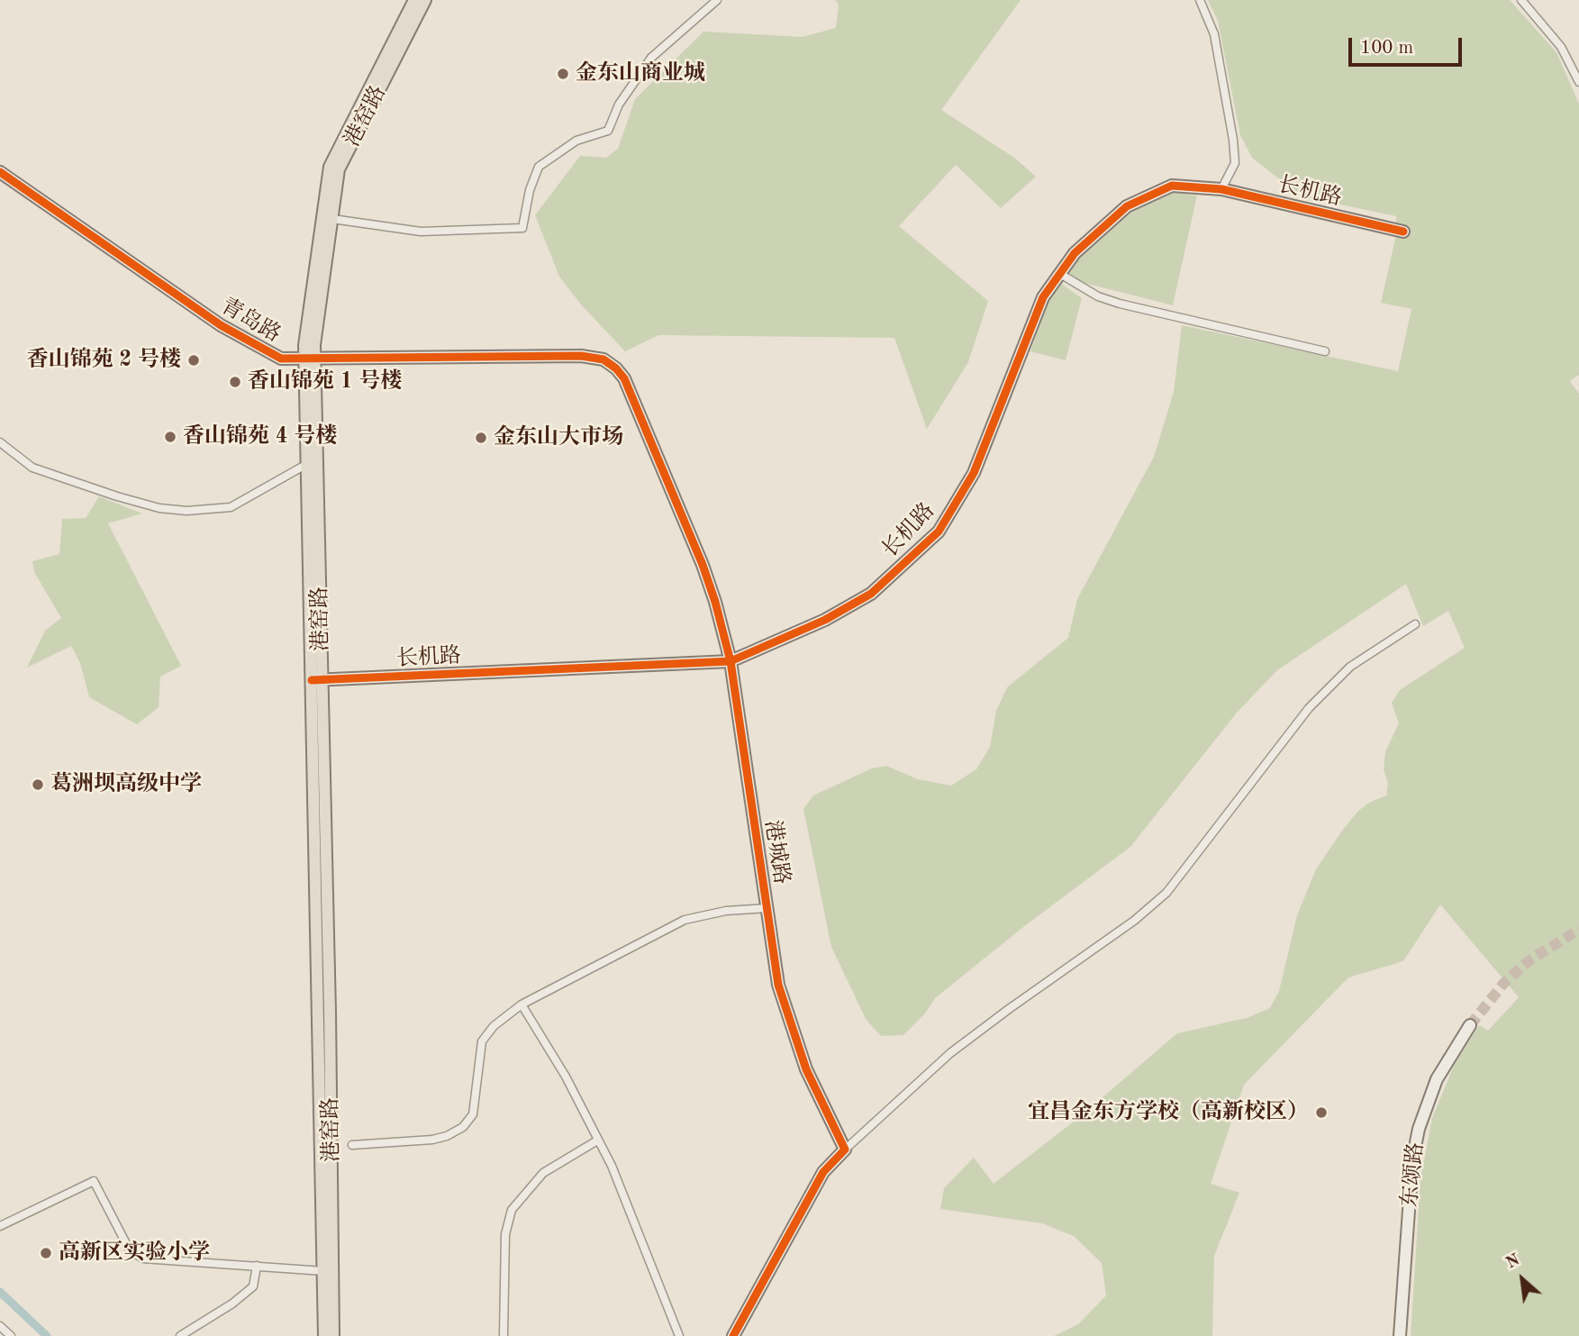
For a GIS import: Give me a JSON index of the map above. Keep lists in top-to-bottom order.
{
  "streets": {
    "main road": ["港窑路"],
    "street": [
      "长机路",
      "青岛路",
      "港城路",
      "东颂路"
    ]
  },
  "crossings": [
    ["港窑路", "长机路"],
    ["港窑路", "青岛路"],
    ["长机路", "港城路"],
    ["青岛路", "港城路"]
  ],
  "places": [
    "金东山商业城",
    "香山锦苑 2 号楼",
    "香山锦苑 1 号楼",
    "香山锦苑 4 号楼",
    "金东山大市场",
    "葛洲坝高级中学",
    "宜昌金东方学校（高新校区）",
    "高新区实验小学"
  ],
  "scale_bar": "100 m",
  "north": "top left"
}
